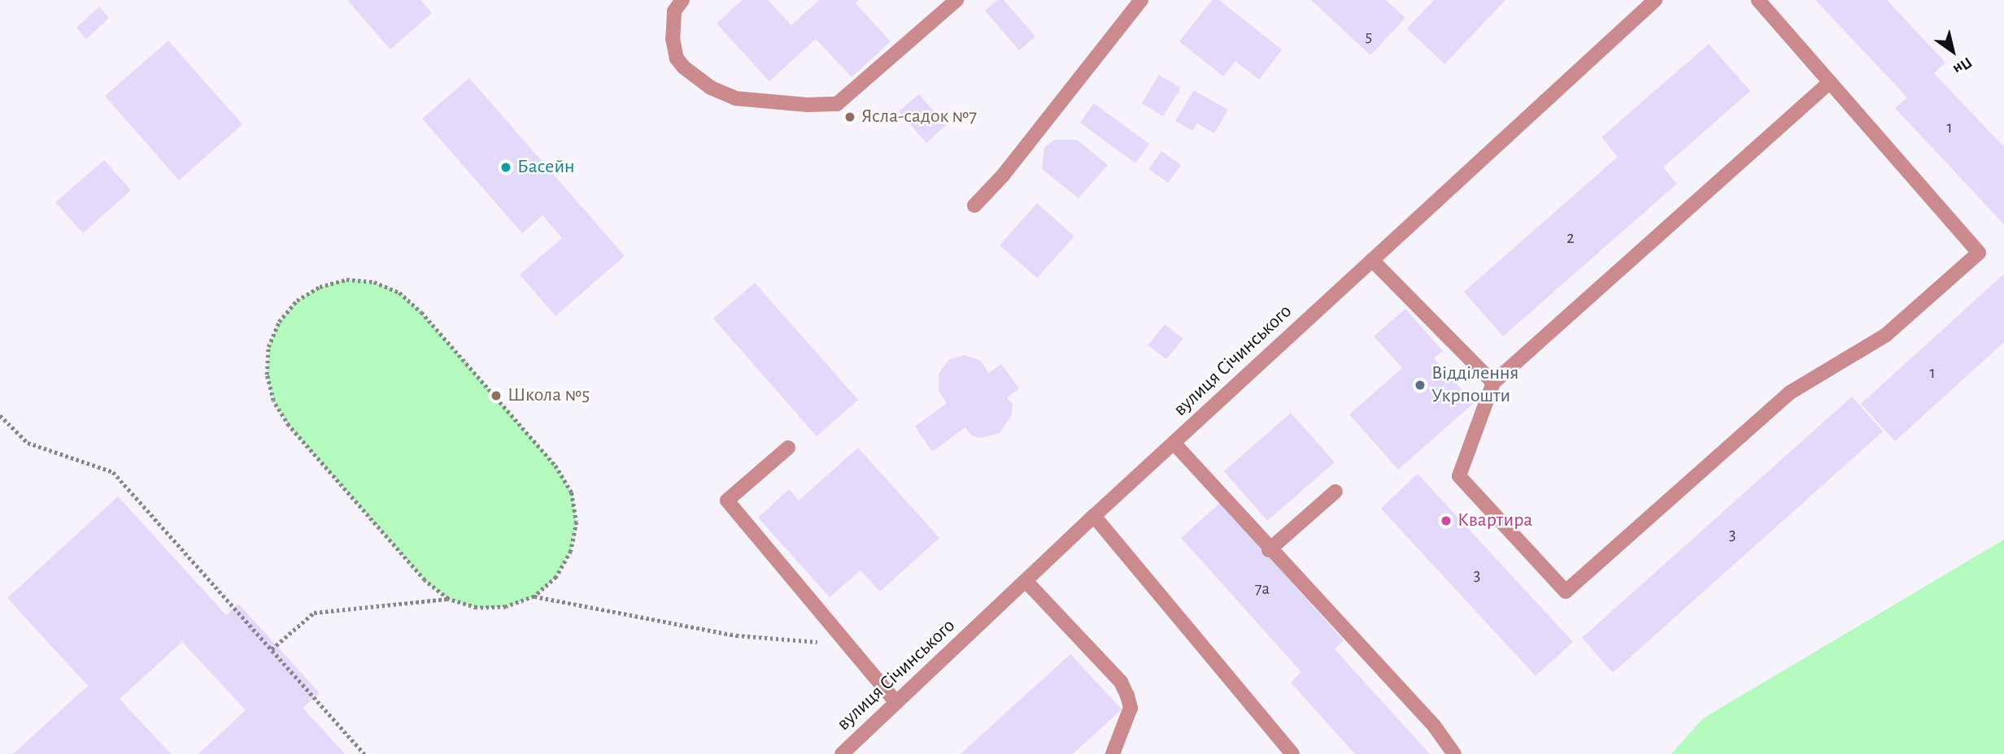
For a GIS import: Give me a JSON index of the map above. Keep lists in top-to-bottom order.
{
  "streets": {
    "street": ["вулиця Січинського"]
  },
  "places": [
    "Ясла-садок №7",
    "Басейн",
    "Відділення Укрпошти",
    "Школа №5",
    "Квартира"
  ],
  "house_numbers": [
    "5",
    "1",
    "2",
    "1",
    "3",
    "3",
    "7а"
  ],
  "north": "bottom right"
}
